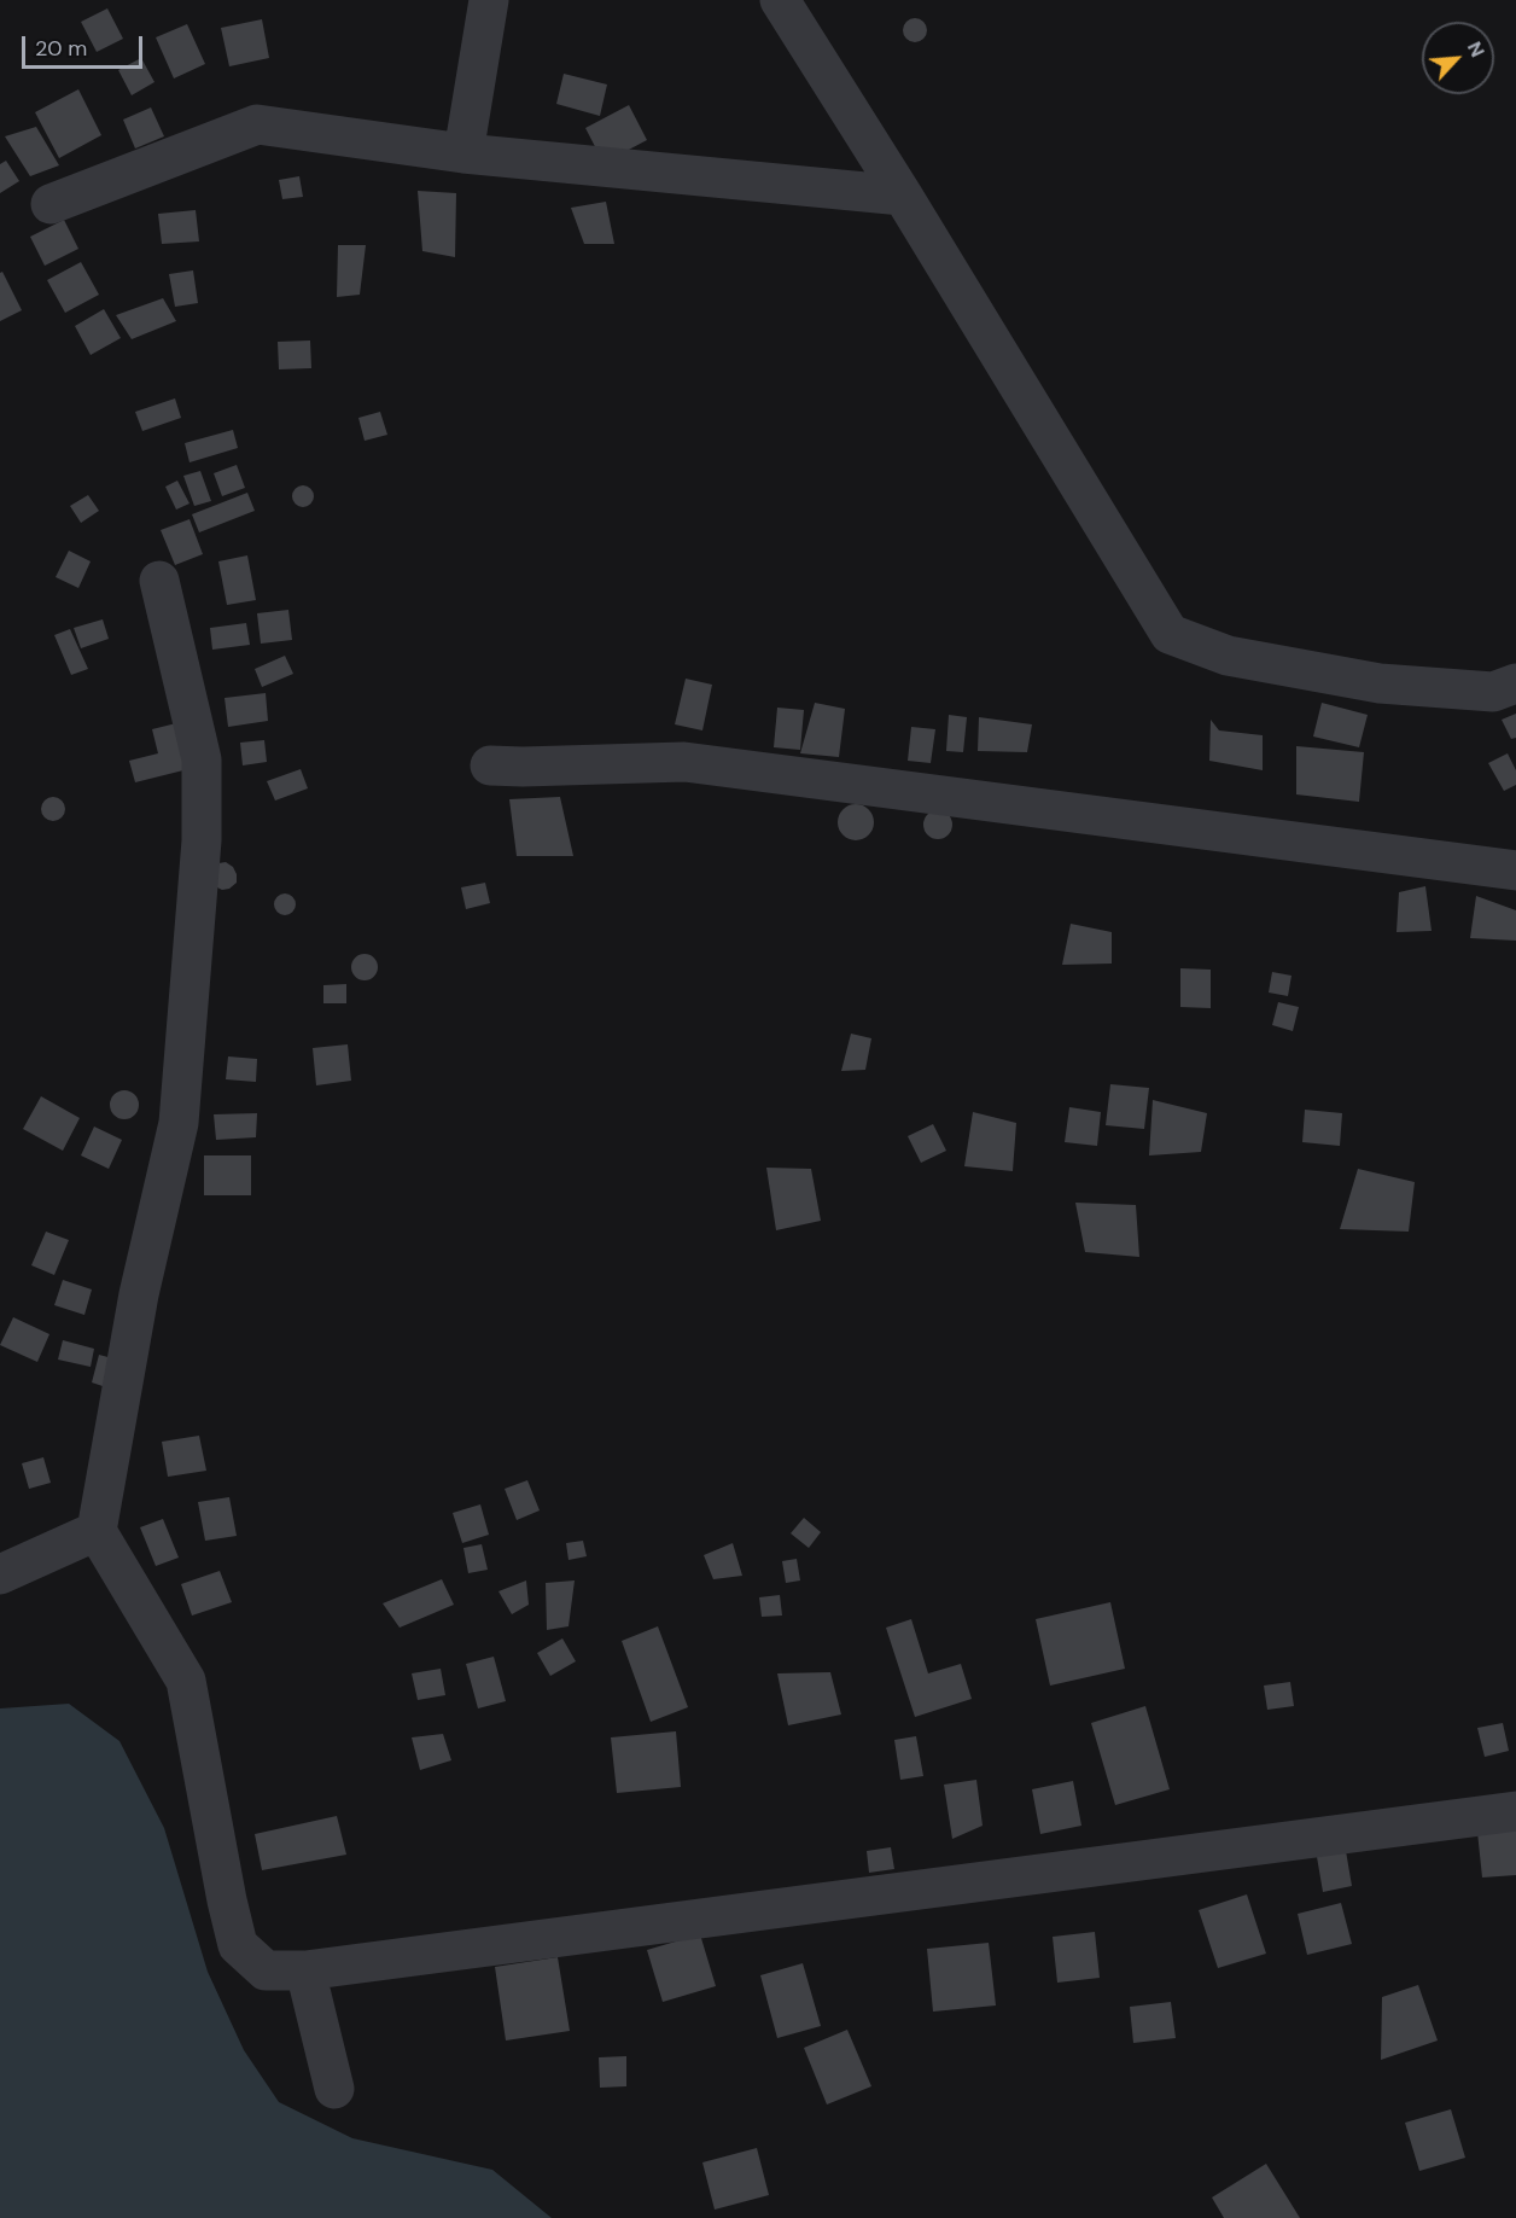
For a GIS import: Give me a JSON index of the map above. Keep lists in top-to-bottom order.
{
  "scale_bar": "20 m",
  "north": "top right"
}
